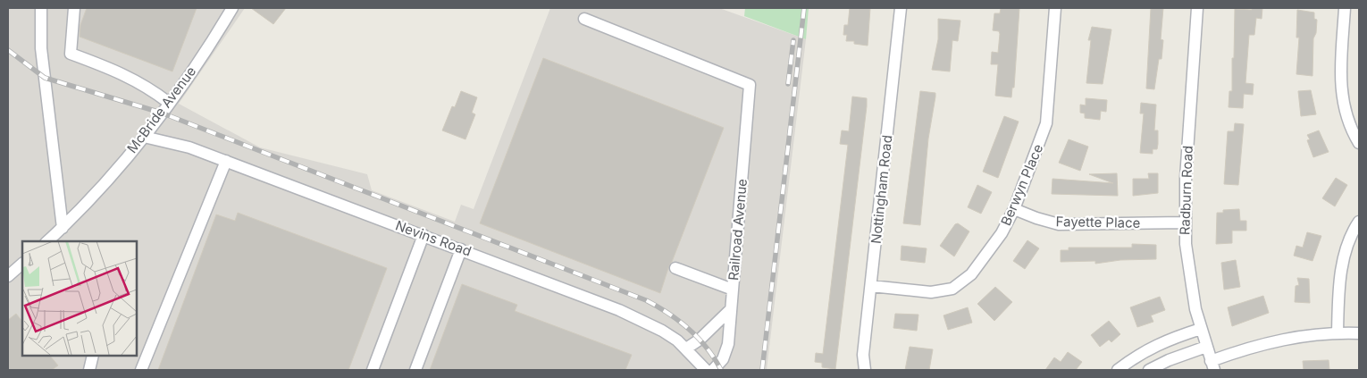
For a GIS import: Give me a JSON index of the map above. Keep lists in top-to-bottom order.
{
  "streets": {
    "street": [
      "McBride Avenue",
      "Berwyn Place",
      "Nottingham Road",
      "Radburn Road",
      "Fayette Place",
      "Railroad Avenue",
      "Nevins Road"
    ]
  },
  "crossings": [
    ["McBride Avenue", "Nevins Road"],
    ["Berwyn Place", "Nottingham Road"],
    ["Berwyn Place", "Fayette Place"],
    ["Radburn Road", "Fayette Place"]
  ]
}
